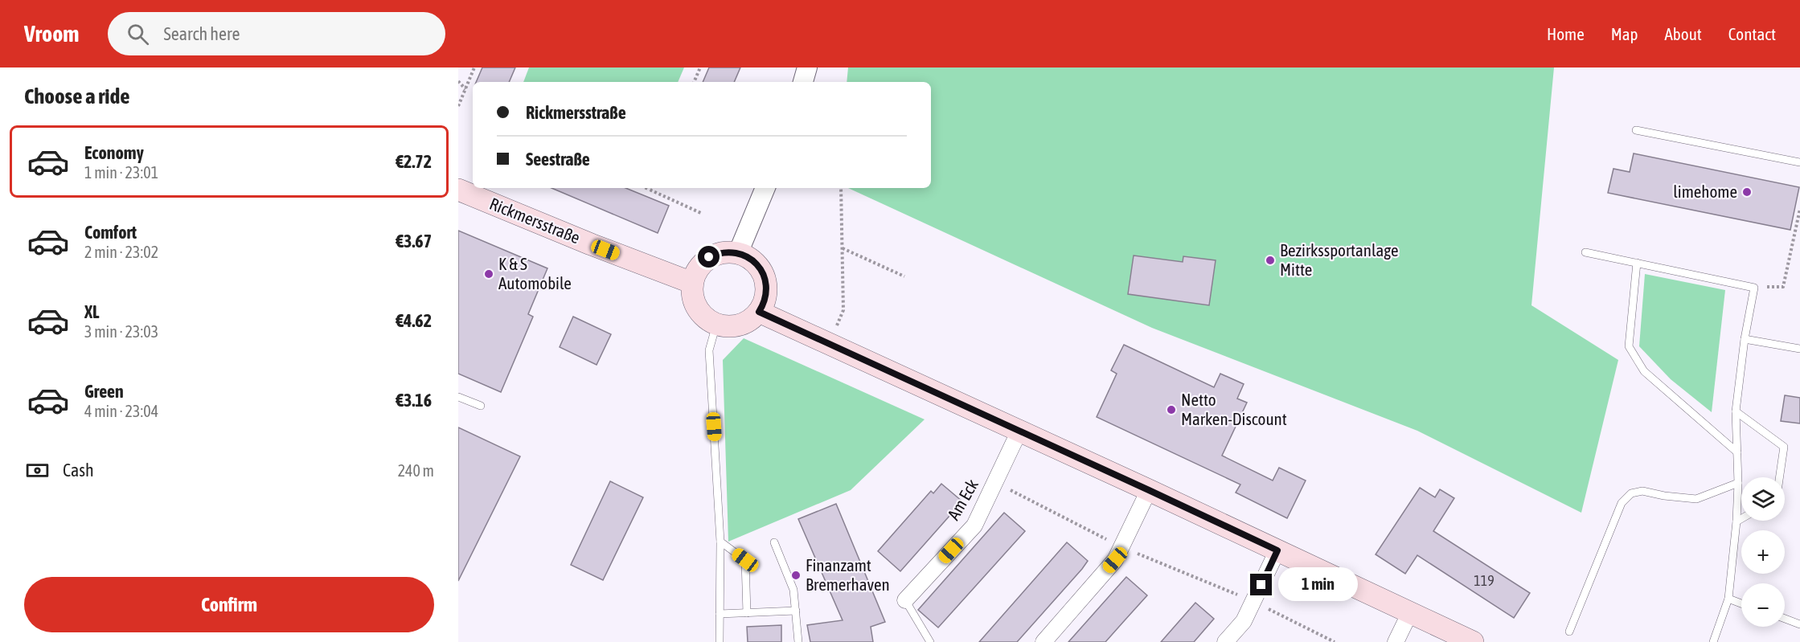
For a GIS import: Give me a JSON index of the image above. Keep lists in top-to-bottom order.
{
  "streets": {
    "main road": ["Rickmersstraße"],
    "street": ["Am Eck"]
  },
  "places": [
    "limehome",
    "Bezirkssportanlage Mitte",
    "K & S Automobile",
    "Netto Marken-Discount",
    "Finanzamt Bremerhaven"
  ],
  "house_numbers": ["119"],
  "page": {
    "header": "Vroom",
    "search": "Search here",
    "nav": [
      "Home",
      "Map",
      "About",
      "Contact"
    ],
    "heading": "Choose a ride",
    "banner": ["Rickmersstraße", "Seestraße"],
    "list": [
      {
        "name": "Economy",
        "note": "1 min · 23:01",
        "value": "€2.72"
      },
      {
        "name": "Comfort",
        "note": "2 min · 23:02",
        "value": "€3.67"
      },
      {
        "name": "XL",
        "note": "3 min · 23:03",
        "value": "€4.62"
      },
      {
        "name": "Green",
        "note": "4 min · 23:04",
        "value": "€3.16"
      }
    ],
    "pay": ["Cash", "240 m"],
    "map_buttons": ["+", "−"],
    "buttons": "Confirm",
    "bubble": "1 min"
  }
}
